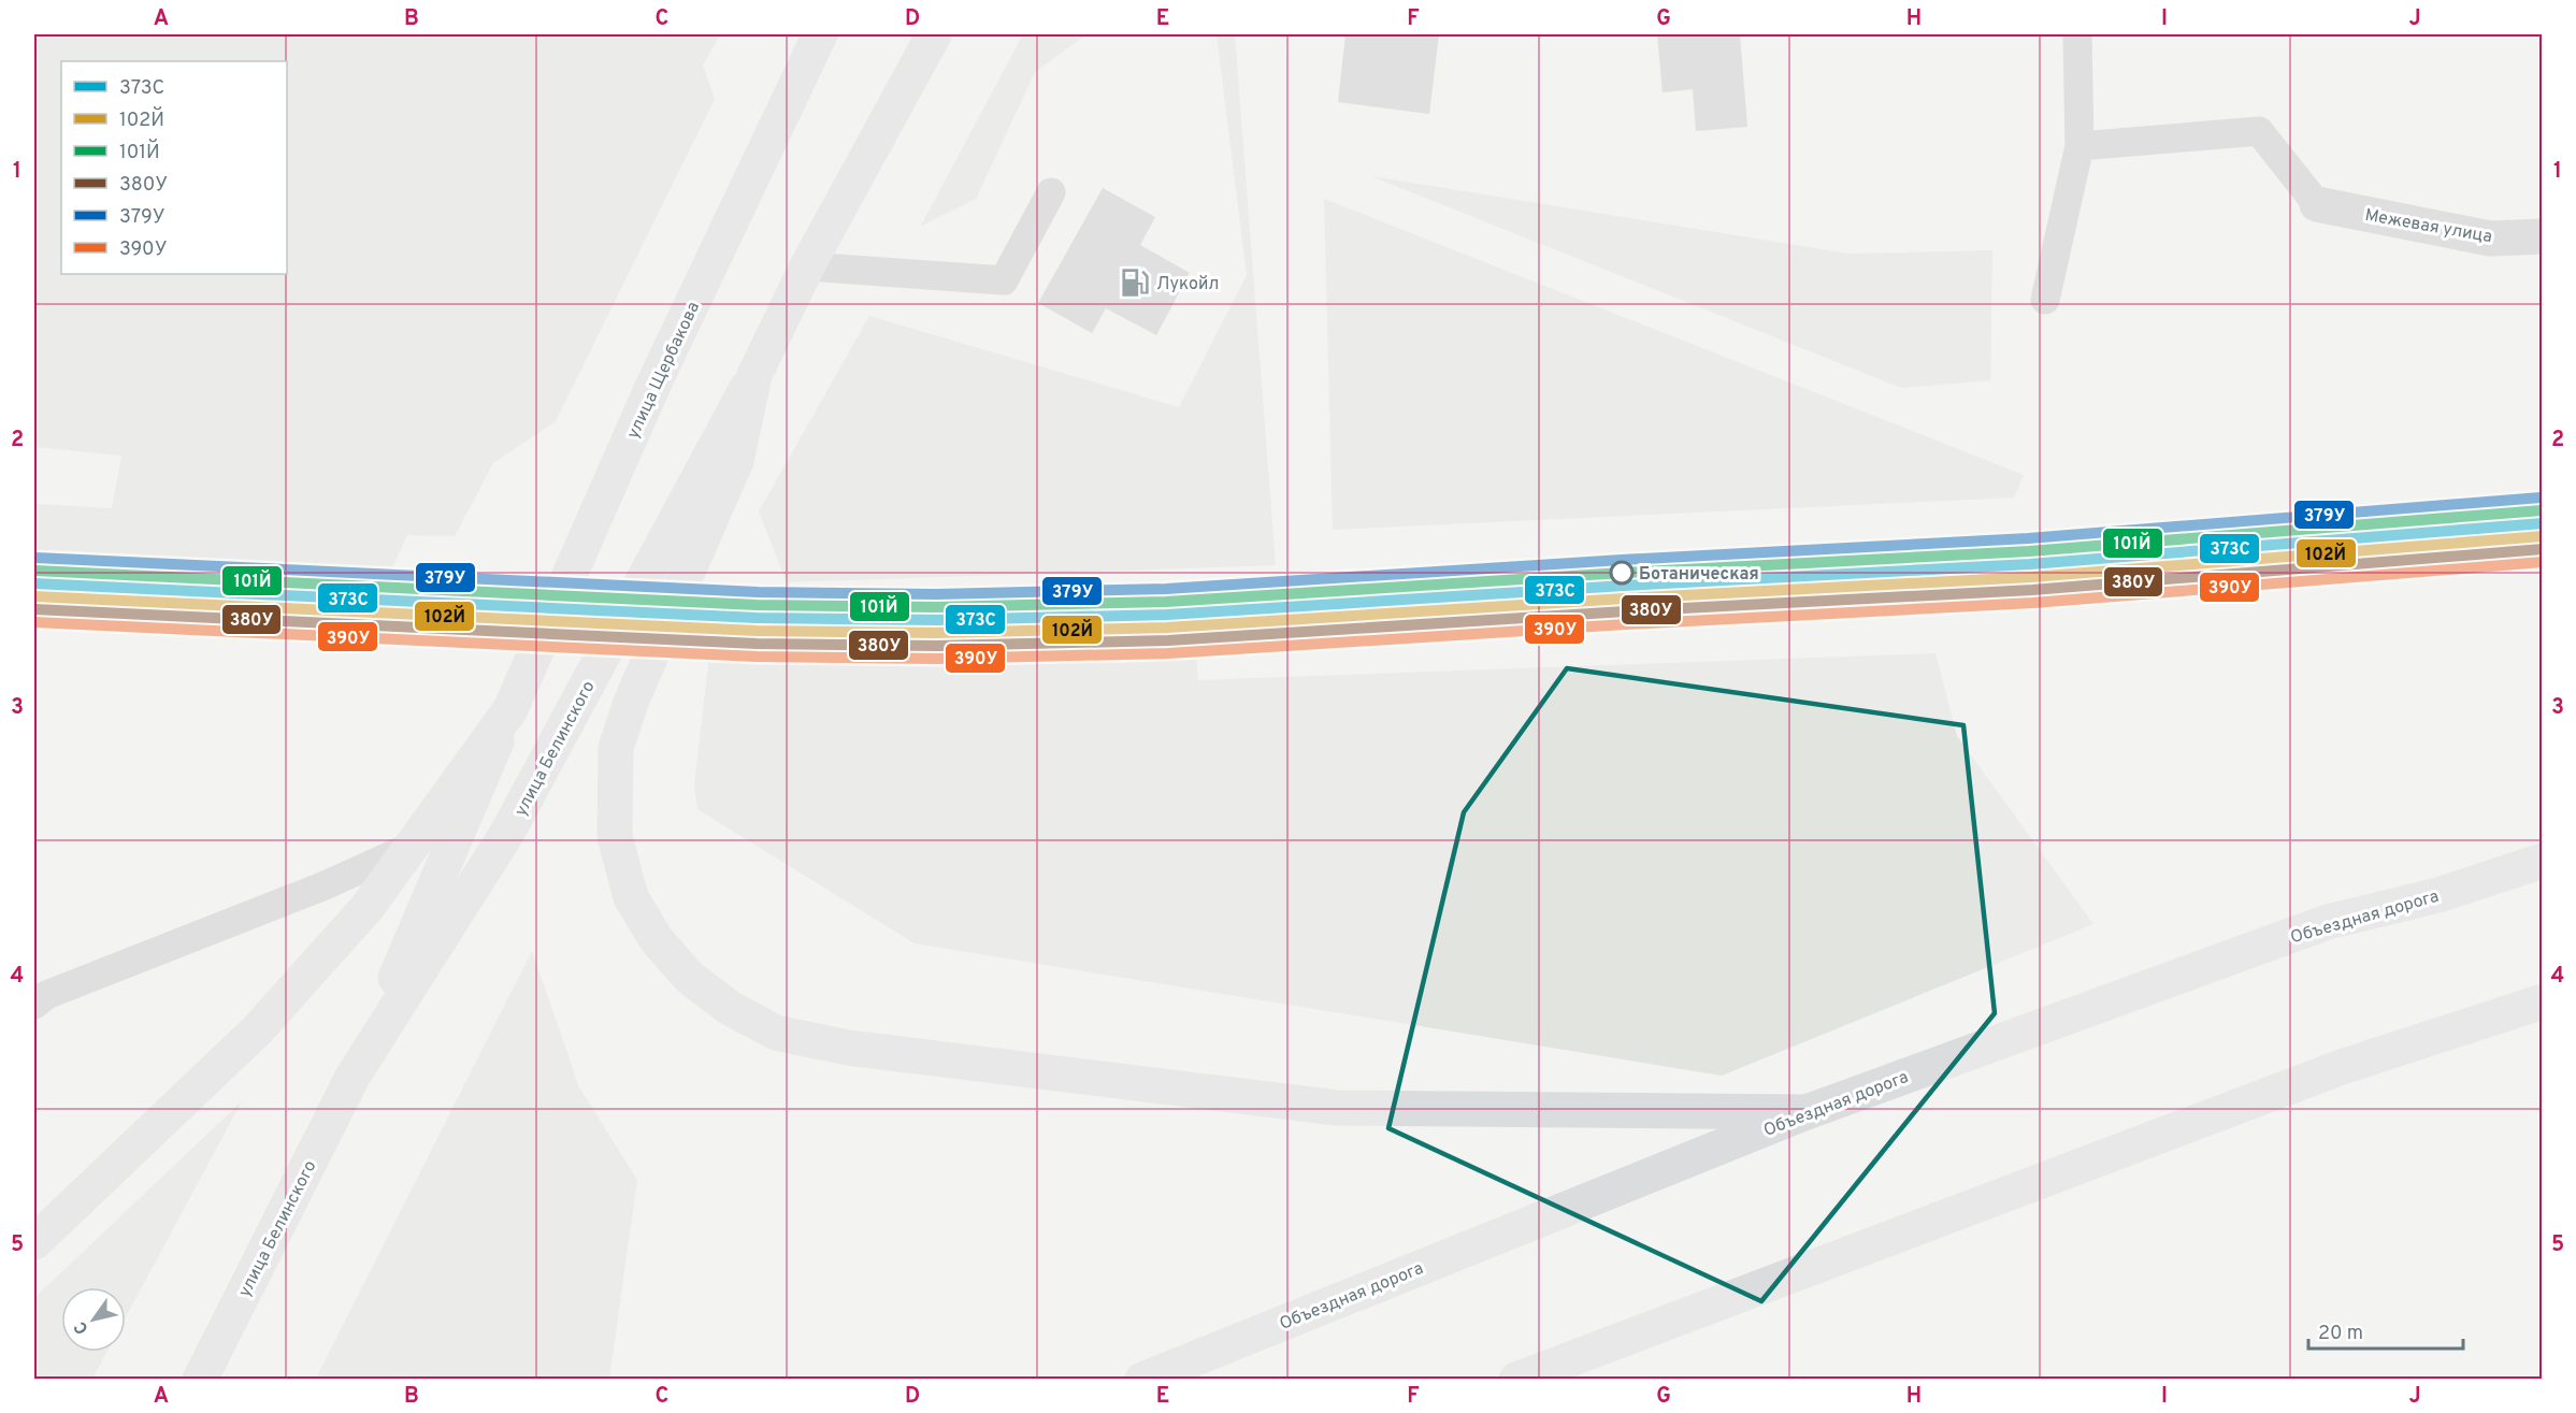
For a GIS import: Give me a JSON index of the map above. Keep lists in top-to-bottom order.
{
  "streets": {
    "main road": ["улица Щербакова", "улица Белинского", "Объездная дорога"],
    "street": ["Межевая улица"]
  },
  "crossings": [
    ["улица Щербакова", "улица Белинского"]
  ],
  "places": {
    "fuel station": ["Лукойл"],
    "other": ["Ботаническая"]
  },
  "lines": [
    "transit line 379У",
    "transit line 101Й",
    "transit line 373C",
    "transit line 102Й",
    "transit line 380У",
    "transit line 390У"
  ],
  "legend": [
    "373C",
    "102Й",
    "101Й",
    "380У",
    "379У",
    "390У"
  ],
  "scale_bar": "20 m",
  "north": "bottom left",
  "grid": {
    "columns": [
      "A",
      "B",
      "C",
      "D",
      "E",
      "F",
      "G",
      "H",
      "I",
      "J"
    ],
    "rows": [
      "1",
      "2",
      "3",
      "4",
      "5"
    ]
  }
}
